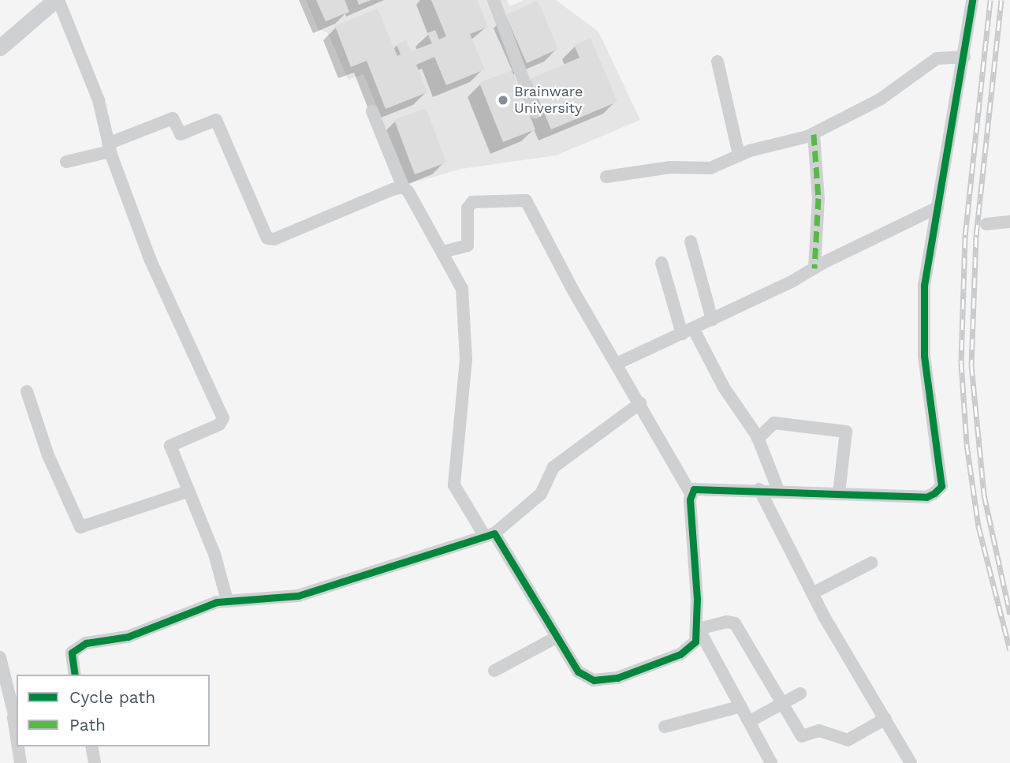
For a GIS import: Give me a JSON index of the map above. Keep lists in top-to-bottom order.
{
  "places": ["Brainware University"],
  "legend": ["Cycle path", "Path"]
}
